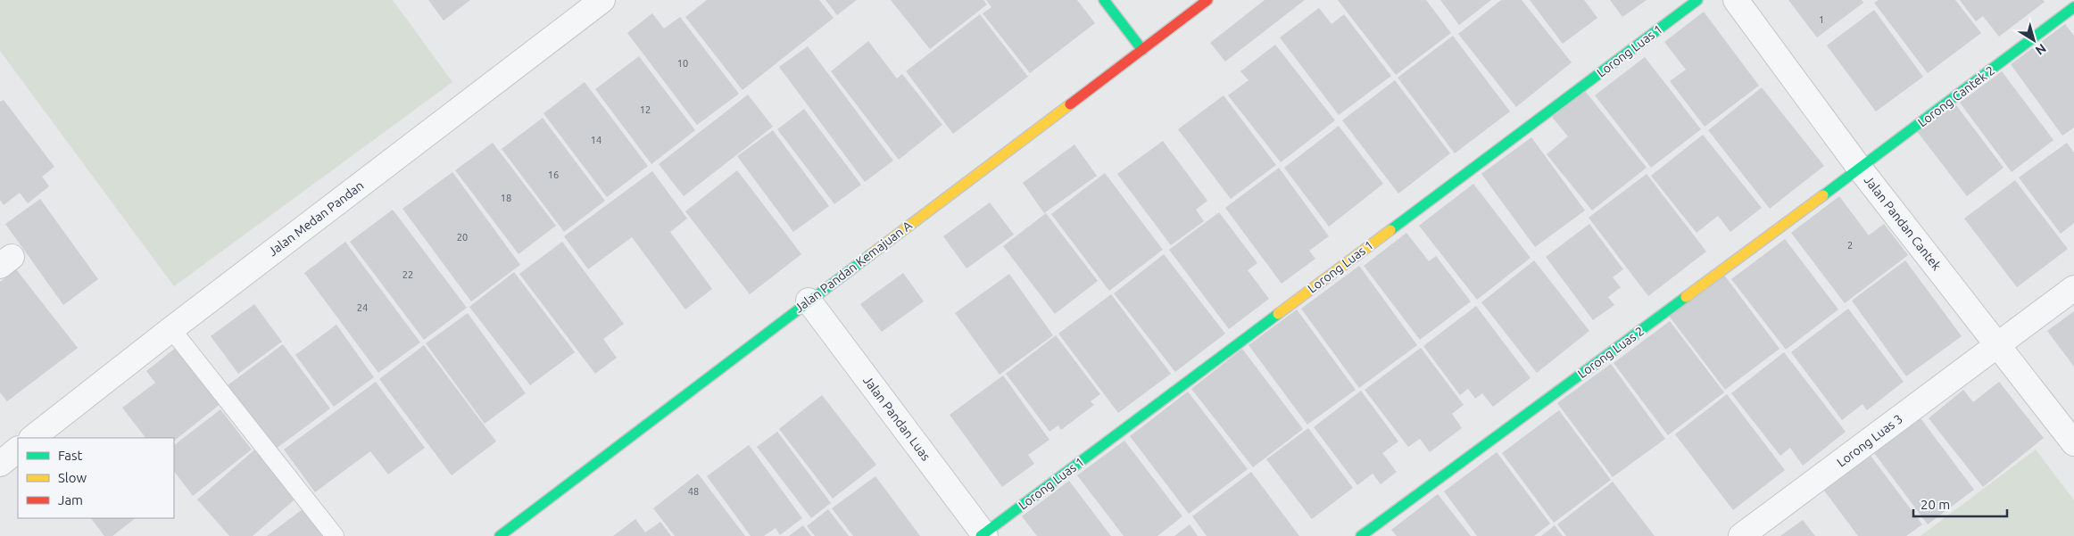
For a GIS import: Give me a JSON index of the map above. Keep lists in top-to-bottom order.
{
  "streets": {
    "street": [
      "Lorong Luas 1",
      "Lorong Cantek 2",
      "Jalan Medan Pandan",
      "Jalan Pandan Cantek",
      "Jalan Pandan Kemajuan A",
      "Lorong Luas 2",
      "Jalan Pandan Luas",
      "Lorong Luas 3"
    ]
  },
  "crossings": [
    ["Lorong Luas 1", "Jalan Pandan Luas"],
    ["Lorong Cantek 2", "Jalan Pandan Cantek"],
    ["Lorong Cantek 2", "Lorong Luas 2"],
    ["Jalan Pandan Cantek", "Lorong Luas 2"],
    ["Jalan Pandan Cantek", "Lorong Luas 3"],
    ["Jalan Pandan Kemajuan A", "Jalan Pandan Luas"]
  ],
  "house_numbers": [
    "1",
    "10",
    "12",
    "14",
    "16",
    "18",
    "20",
    "2",
    "22",
    "24",
    "48"
  ],
  "legend": ["Fast", "Slow", "Jam"],
  "scale_bar": "20 m",
  "north": "bottom right"
}
